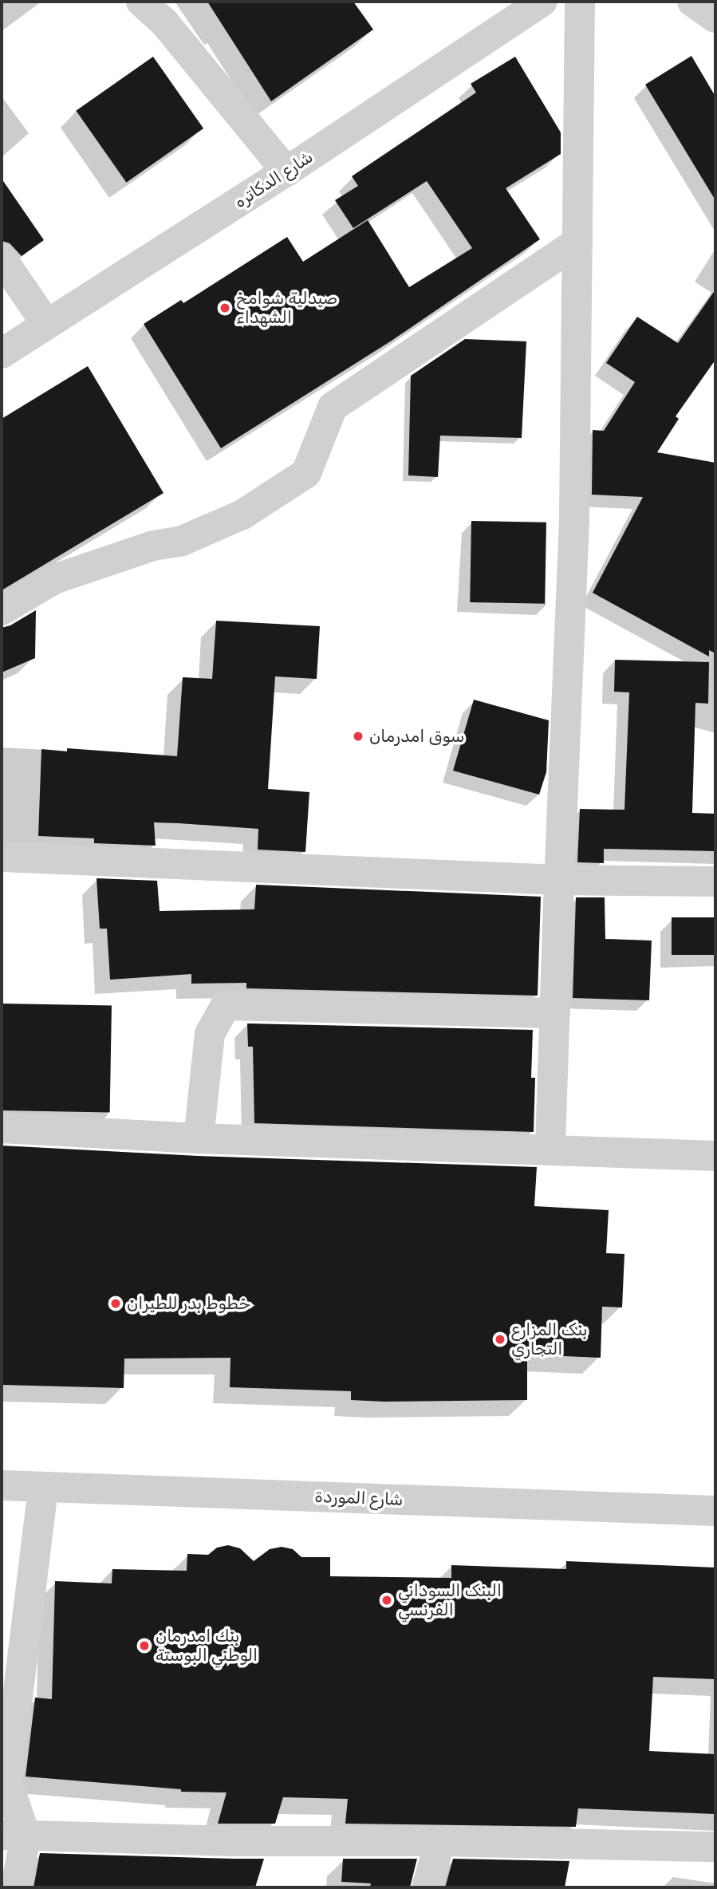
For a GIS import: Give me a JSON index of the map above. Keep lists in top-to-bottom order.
{
  "streets": {
    "street": ["شارع الدكاتره", "شارع الموردة"]
  },
  "places": [
    "صيدلية شوامخ الشهداء",
    "سوق امدرمان",
    "خطوط بدر للطيران",
    "بنک المزارع التجاري",
    "البنک السوداني الفرنسي",
    "بنك امدرمان الوطني البوستة"
  ]
}
